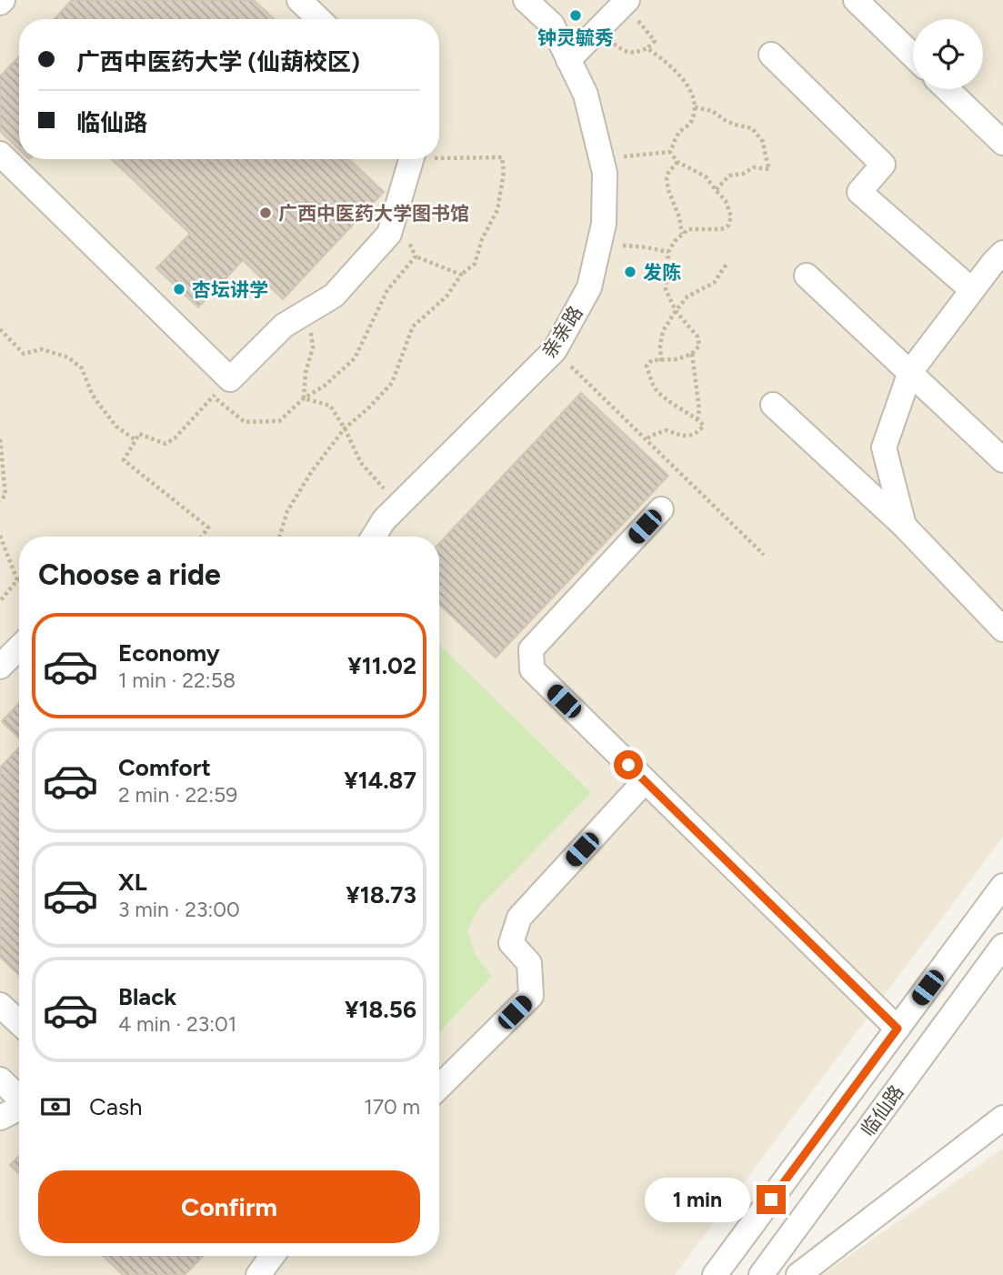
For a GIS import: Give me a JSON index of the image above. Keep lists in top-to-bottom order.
{
  "streets": {
    "street": ["亲亲路", "临仙路"]
  },
  "places": [
    "钟灵毓秀",
    "广西中医药大学图书馆",
    "发陈",
    "杏坛讲学"
  ],
  "page": {
    "banner": ["广西中医药大学 (仙葫校区)", "临仙路"],
    "heading": "Choose a ride",
    "list": [
      {
        "name": "Economy",
        "note": "1 min · 22:58",
        "value": "¥11.02"
      },
      {
        "name": "Comfort",
        "note": "2 min · 22:59",
        "value": "¥14.87"
      },
      {
        "name": "XL",
        "note": "3 min · 23:00",
        "value": "¥18.73"
      },
      {
        "name": "Black",
        "note": "4 min · 23:01",
        "value": "¥18.56"
      }
    ],
    "pay": ["Cash", "170 m"],
    "buttons": "Confirm",
    "bubble": "1 min"
  }
}
